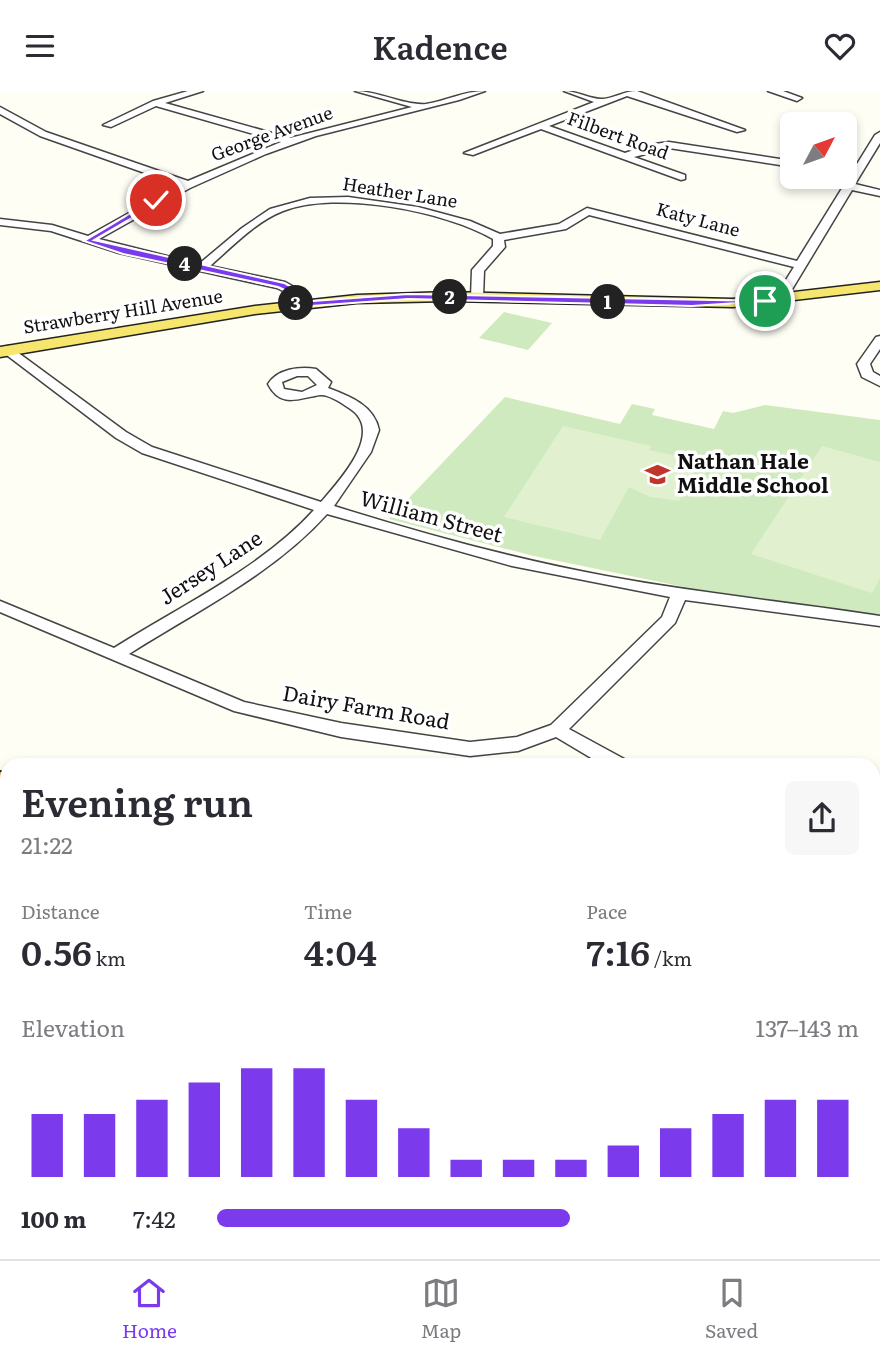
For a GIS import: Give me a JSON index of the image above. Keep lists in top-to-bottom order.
{
  "streets": {
    "main road": ["Strawberry Hill Avenue"],
    "street": [
      "George Avenue",
      "Filbert Road",
      "Heather Lane",
      "Katy Lane",
      "William Street",
      "Jersey Lane",
      "Dairy Farm Road"
    ]
  },
  "crossings": [
    ["Heather Lane", "Katy Lane"],
    ["Strawberry Hill Avenue", "William Street"],
    ["William Street", "Jersey Lane"],
    ["William Street", "Dairy Farm Road"],
    ["Jersey Lane", "Dairy Farm Road"]
  ],
  "places": {
    "school or university": ["Nathan Hale Middle School"]
  },
  "north": "top right",
  "page": {
    "header": "Kadence",
    "pins": [
      "4",
      "2",
      "1",
      "3"
    ],
    "heading": ["Evening run", "21:22"],
    "stats": [
      ["Distance", "0.56 km"],
      ["Time", "4:04"],
      ["Pace", "7:16 /km"]
    ],
    "chart": ["Elevation", "137–143 m"],
    "list": [
      {
        "name": "100 m",
        "note": "7:42"
      }
    ],
    "tabs": ["Home", "Map", "Saved"]
  }
}
